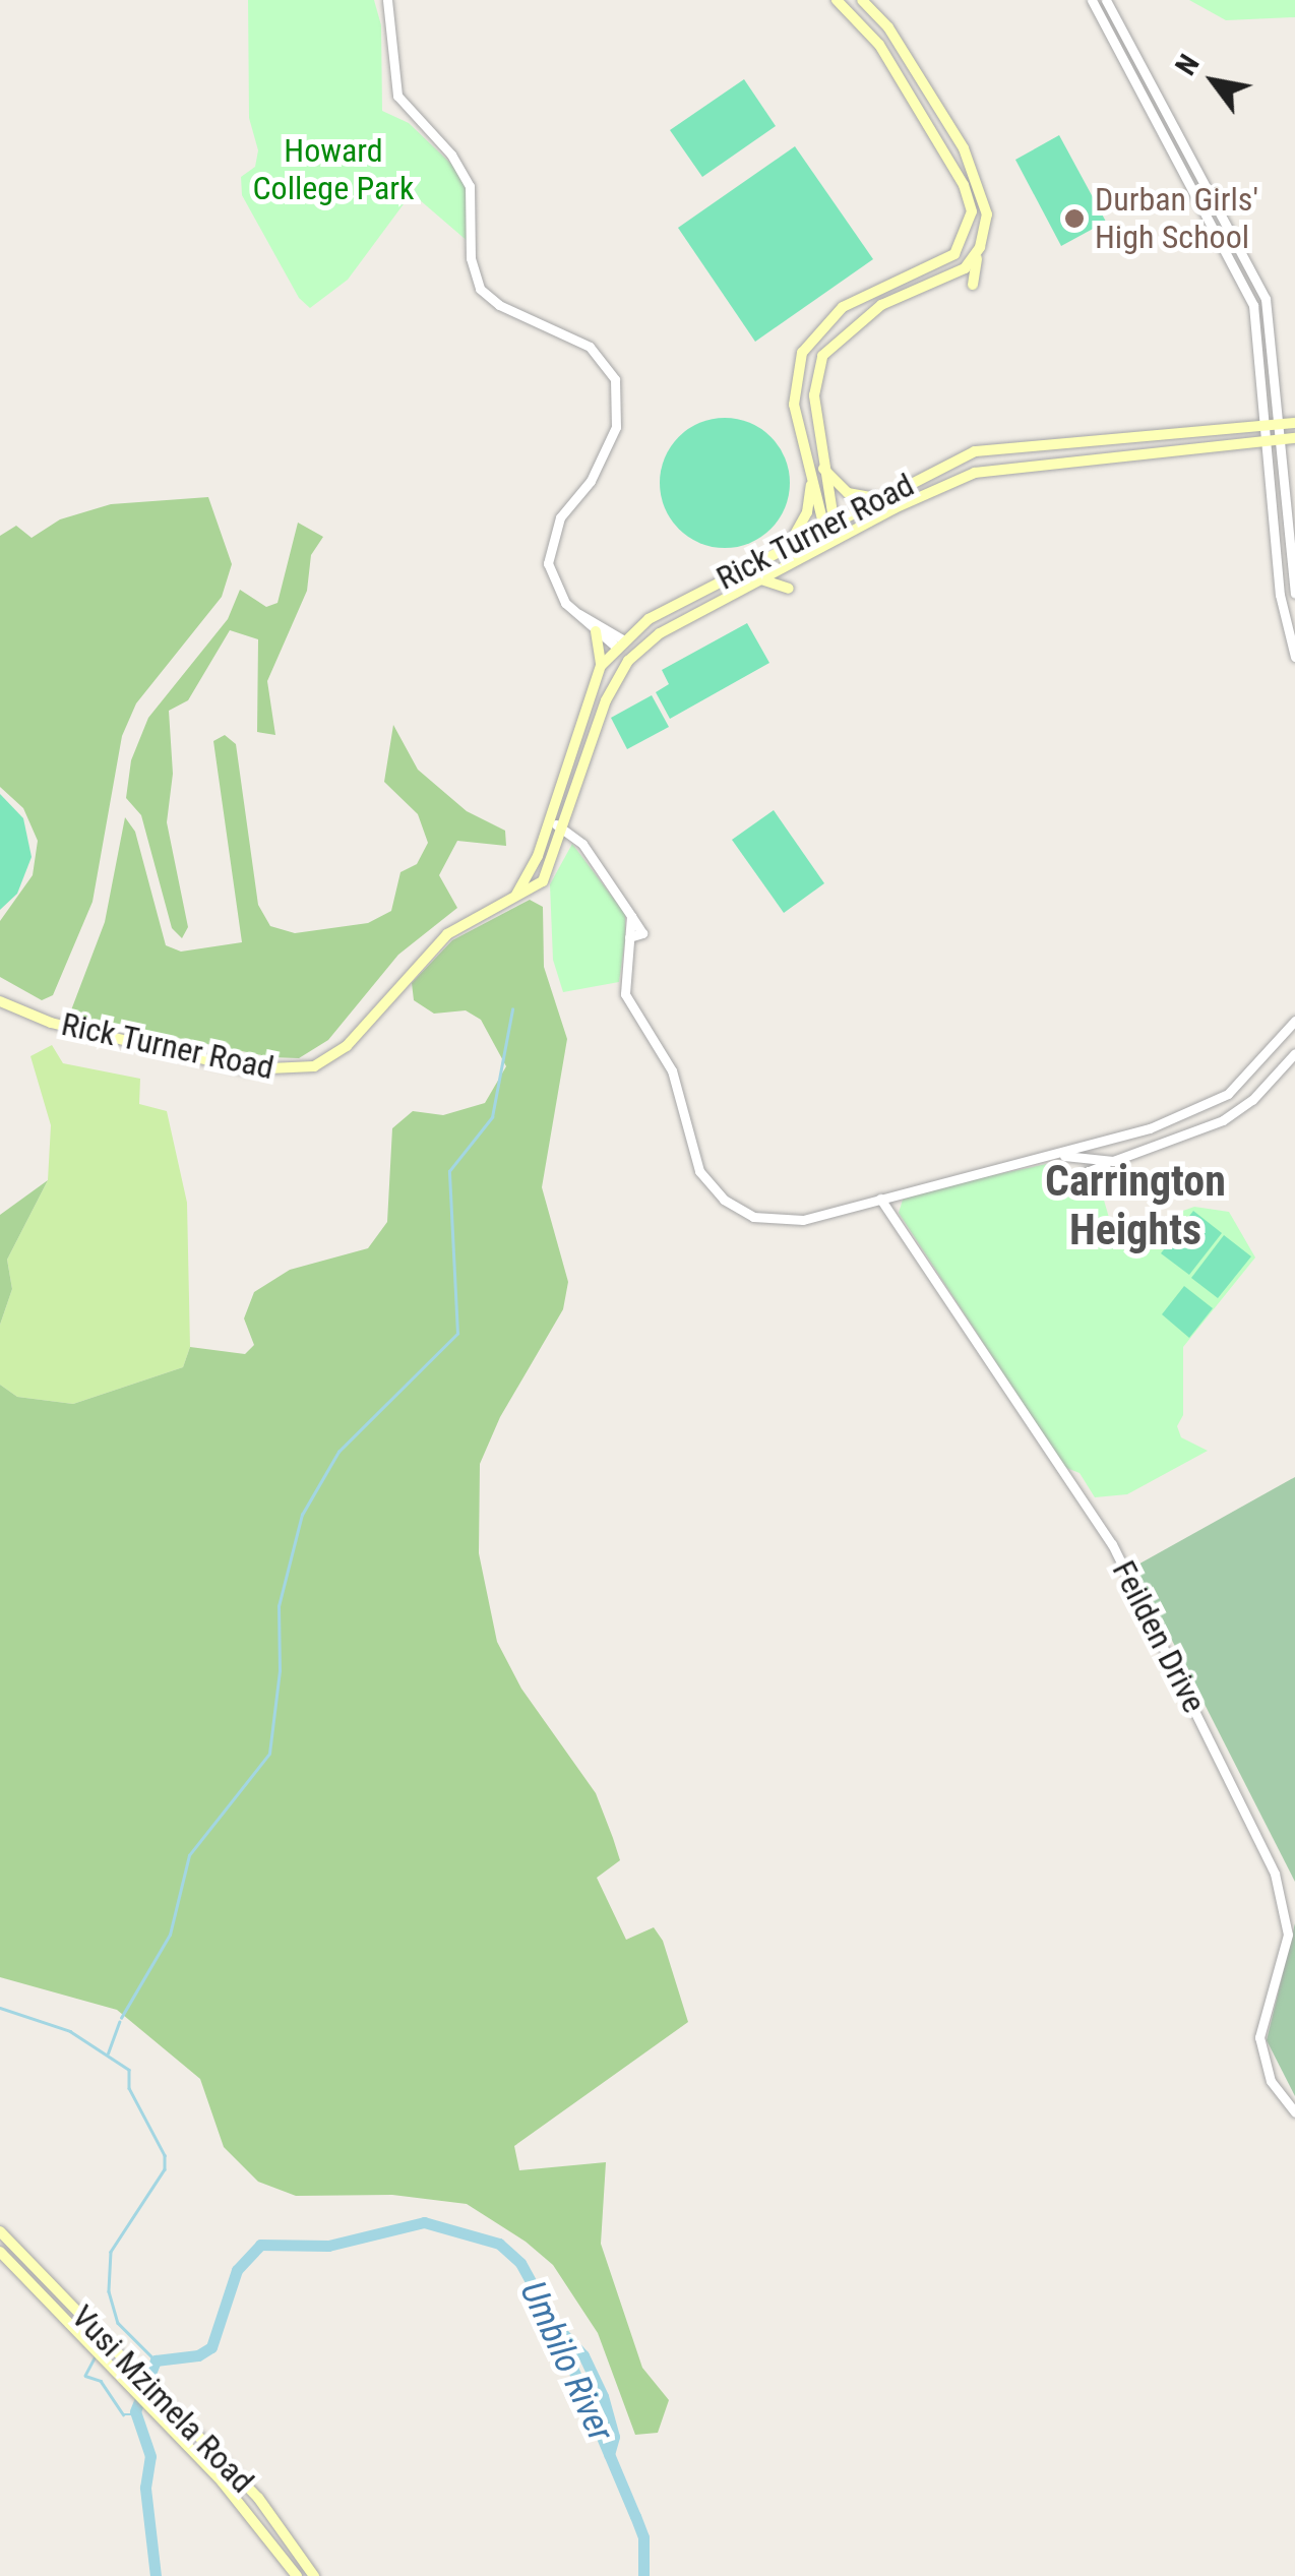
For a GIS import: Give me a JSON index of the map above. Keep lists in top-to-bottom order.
{
  "streets": {
    "main road": ["Rick Turner Road", "Vusi Mzimela Road"],
    "street": ["Feilden Drive"]
  },
  "districts": ["Carrington Heights"],
  "water": ["Umbilo River"],
  "parks": ["Howard College Park"],
  "places": ["Durban Girls' High School"],
  "north": "top left"
}
